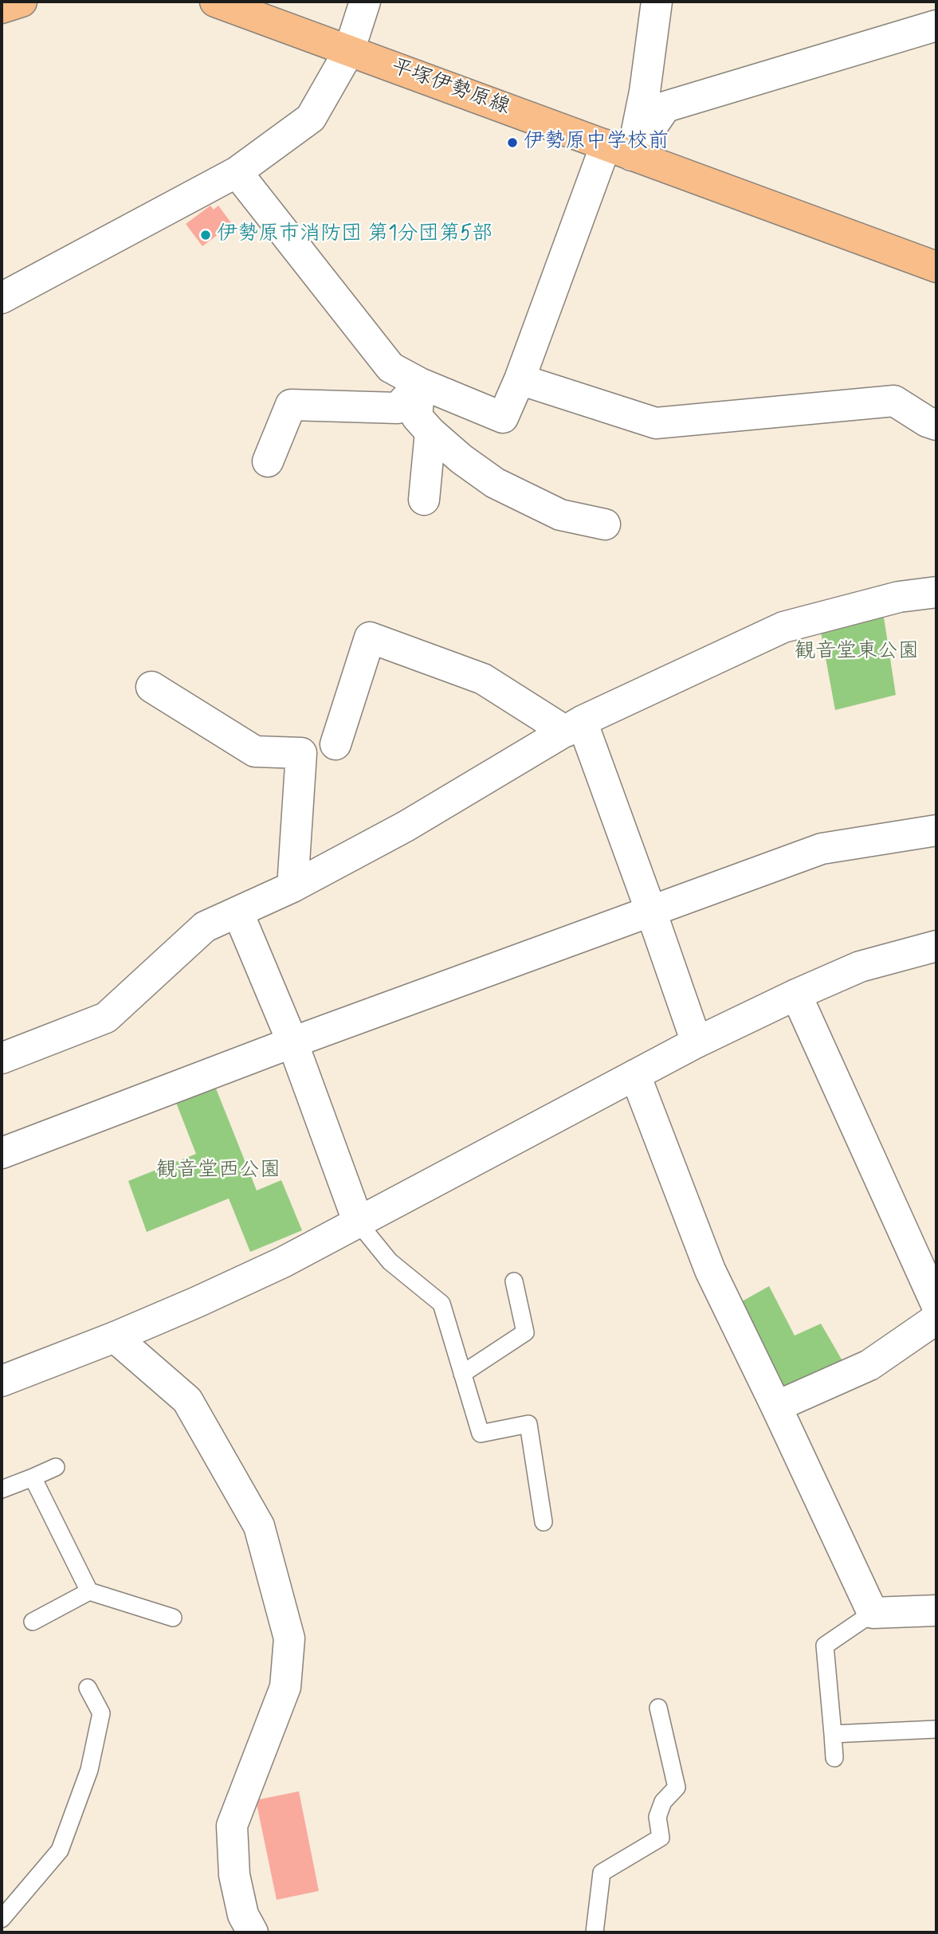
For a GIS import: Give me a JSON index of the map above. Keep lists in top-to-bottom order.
{
  "streets": {
    "main road": ["平塚伊勢原線"]
  },
  "parks": ["観音堂東公園", "観音堂西公園"],
  "places": ["伊勢原中学校前", "伊勢原市消防団 第1分団第5部"]
}
